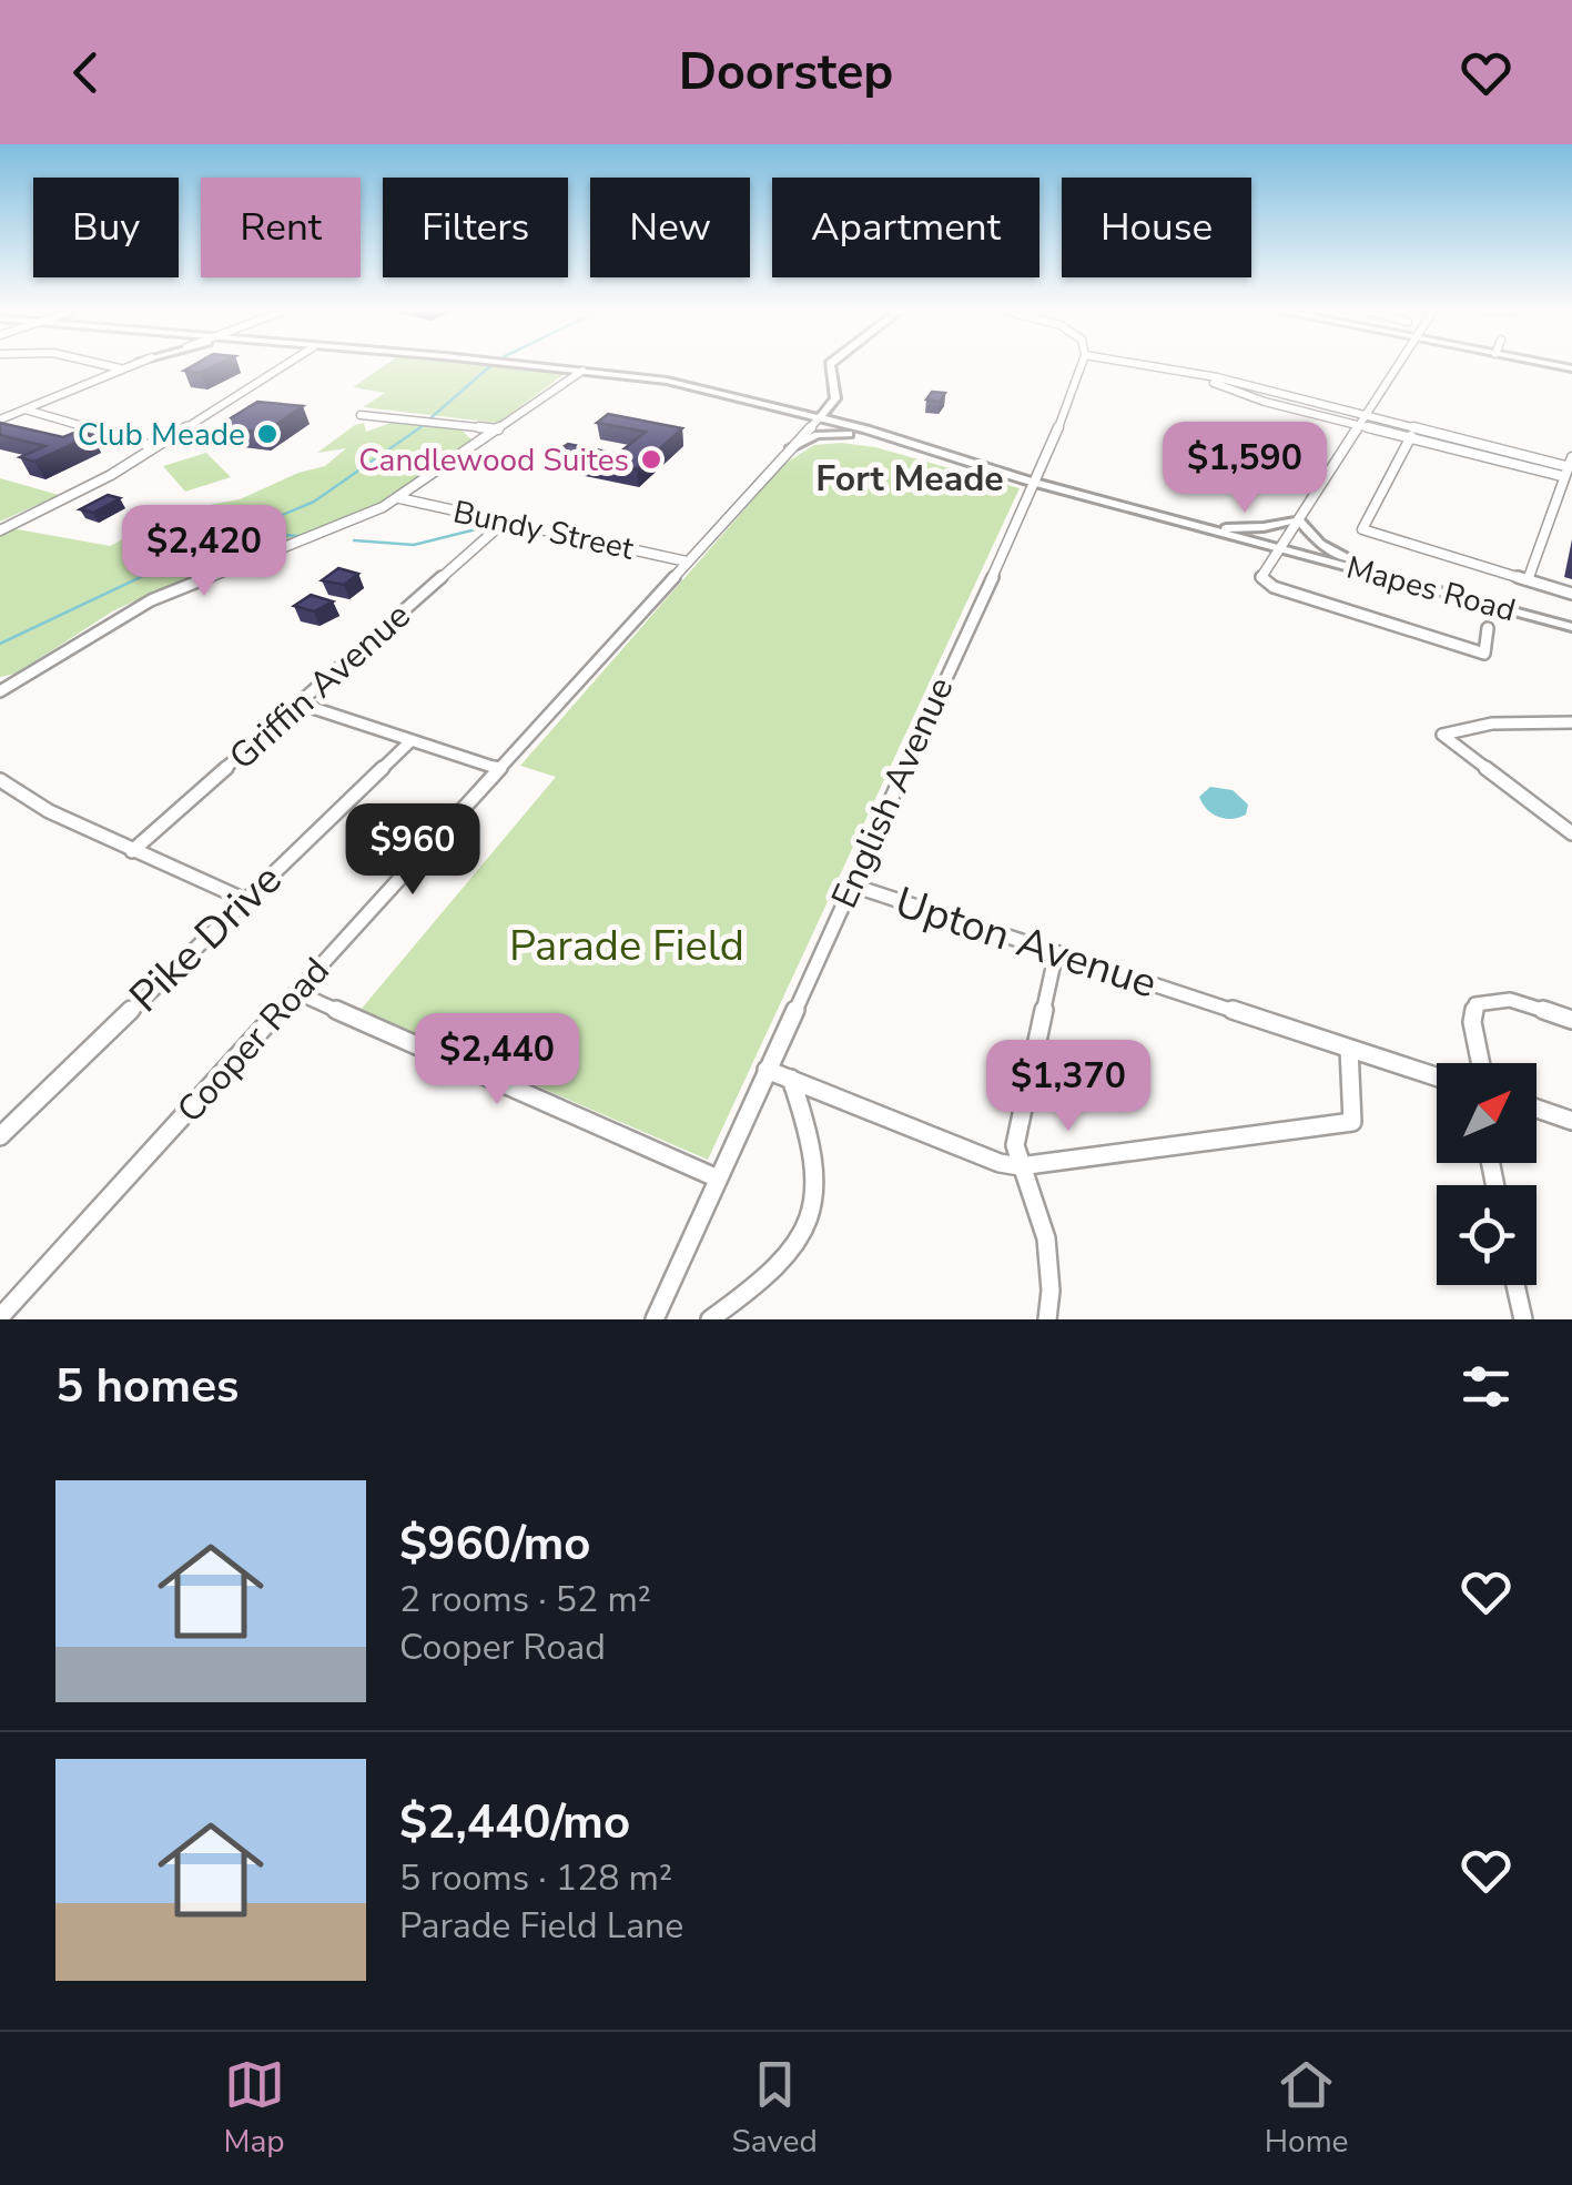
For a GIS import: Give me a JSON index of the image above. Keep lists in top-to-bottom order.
{
  "streets": {
    "street": [
      "Bundy Street",
      "Mapes Road",
      "Griffin Avenue",
      "English Avenue",
      "Pike Drive",
      "Upton Avenue",
      "Cooper Road"
    ]
  },
  "crossings": [
    ["Bundy Street", "Griffin Avenue"],
    ["Bundy Street", "Cooper Road"],
    ["Mapes Road", "English Avenue"],
    ["Mapes Road", "Cooper Road"],
    ["English Avenue", "Upton Avenue"]
  ],
  "districts": ["Fort Meade"],
  "parks": ["Parade Field"],
  "places": ["Club Meade", "Candlewood Suites"],
  "north": "top right",
  "page": {
    "header": "Doorstep",
    "chip": [
      "Buy",
      "Rent",
      "Filters",
      "New",
      "Apartment",
      "House"
    ],
    "price": [
      "$1,590",
      "$2,420",
      "$960",
      "$2,440",
      "$1,370"
    ],
    "heading": "5 homes",
    "list": [
      {
        "name": "$960/mo",
        "note": "2 rooms · 52 m² · Cooper Road"
      },
      {
        "name": "$2,440/mo",
        "note": "5 rooms · 128 m² · Parade Field Lane"
      }
    ],
    "tabs": ["Map", "Saved", "Home"]
  }
}
